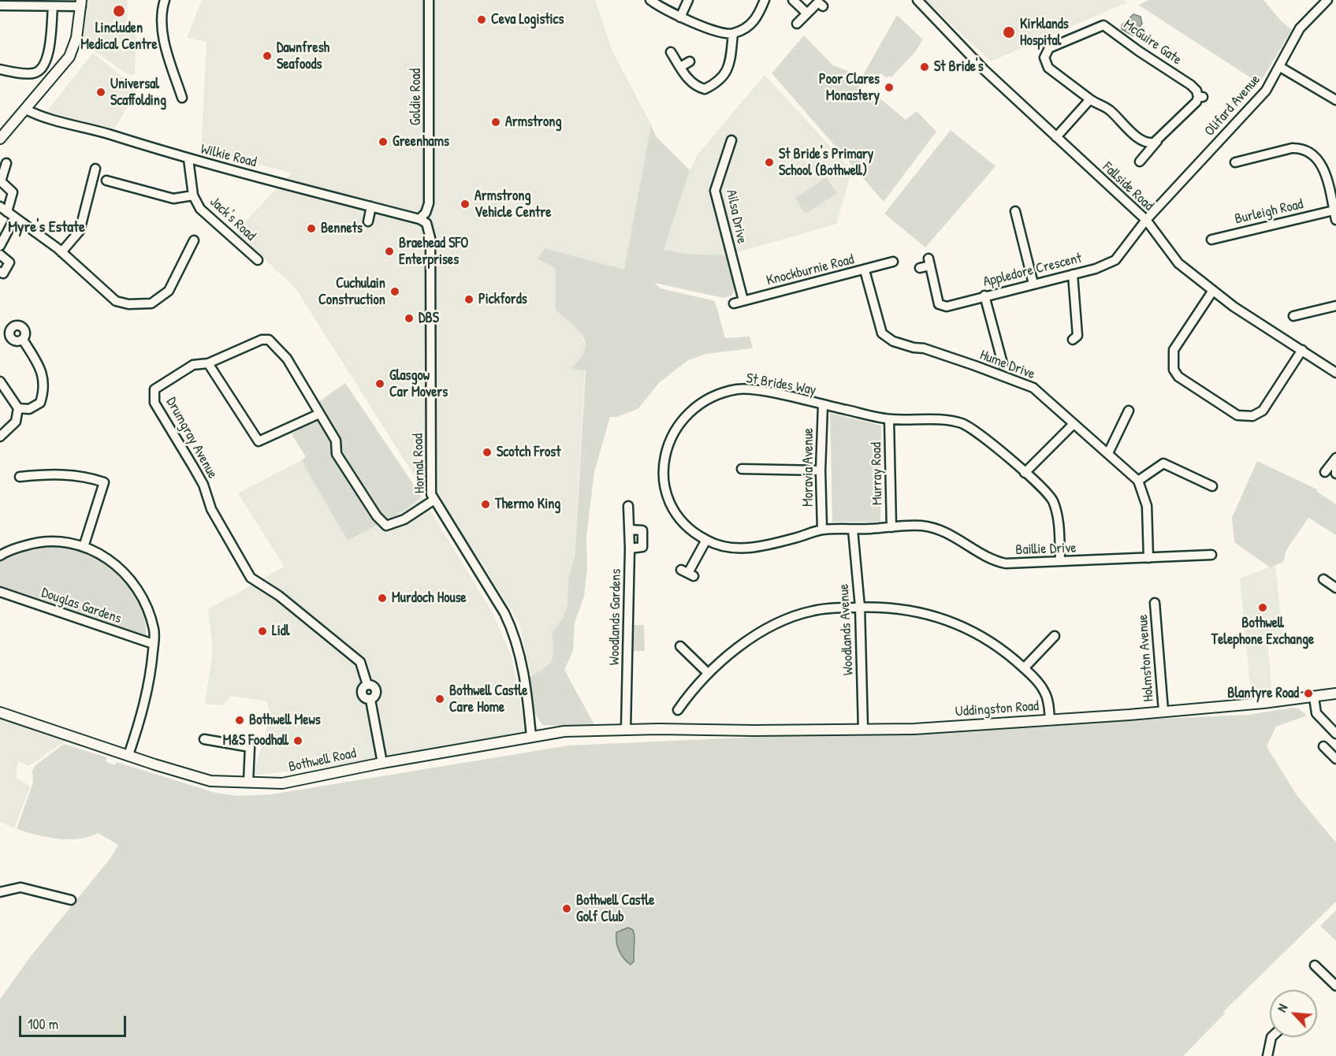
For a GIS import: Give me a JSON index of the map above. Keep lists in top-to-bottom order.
{
  "streets": {
    "main road": ["Uddingston Road", "Bothwell Road"],
    "street": [
      "McGuire Gate",
      "Goldie Road",
      "Olifard Avenue",
      "Wilkie Road",
      "Fallside Road",
      "Burleigh Road",
      "Ailsa Drive",
      "Jack's Road",
      "Knockburnie Road",
      "Appledore Crescent",
      "Hume Drive",
      "St Brides Way",
      "Drumgray Avenue",
      "Hornal Road",
      "Moravia Avenue",
      "Murray Road",
      "Baillie Drive",
      "Douglas Gardens",
      "Woodlands Gardens",
      "Woodlands Avenue",
      "Holmston Avenue"
    ]
  },
  "crossings": [
    ["Goldie Road", "Wilkie Road"],
    ["Goldie Road", "Hornal Road"],
    ["Olifard Avenue", "Fallside Road"],
    ["Olifard Avenue", "Appledore Crescent"],
    ["Wilkie Road", "Hornal Road"],
    ["Fallside Road", "Appledore Crescent"],
    ["Ailsa Drive", "Knockburnie Road"],
    ["Knockburnie Road", "Hume Drive"],
    ["Hume Drive", "Baillie Drive"],
    ["St Brides Way", "Moravia Avenue"],
    ["St Brides Way", "Murray Road"],
    ["St Brides Way", "Baillie Drive"],
    ["St Brides Way", "Woodlands Avenue"],
    ["Drumgray Avenue", "Hornal Road"],
    ["Drumgray Avenue", "Bothwell Road"],
    ["Hornal Road", "Bothwell Road"],
    ["Murray Road", "Baillie Drive"],
    ["Woodlands Gardens", "Bothwell Road"],
    ["Woodlands Avenue", "Uddingston Road"],
    ["Holmston Avenue", "Uddingston Road"],
    ["Uddingston Road", "Bothwell Road"]
  ],
  "districts": ["Myre's Estate"],
  "places": [
    "Lincluden Medical Centre",
    "Ceva Logistics",
    "Kirklands Hospital",
    "Dawnfresh Seafoods",
    "St Bride's",
    "Poor Clares Monastery",
    "Universal Scaffolding",
    "Armstrong",
    "Greenhams",
    "St Bride's Primary School (Bothwell)",
    "Armstrong Vehicle Centre",
    "Bennets",
    "Braehead SFO Enterprises",
    "Cuchulain Construction",
    "Pickfords",
    "DBS",
    "Glasgow Car Movers",
    "Scotch Frost",
    "Thermo King",
    "Murdoch House",
    "Bothwell Telephone Exchange",
    "Lidl",
    "Blantyre Road",
    "Bothwell Castle Care Home",
    "Bothwell Mews",
    "M&S Foodhall",
    "Bothwell Castle Golf Club"
  ],
  "scale_bar": "100 m",
  "north": "top left"
}
